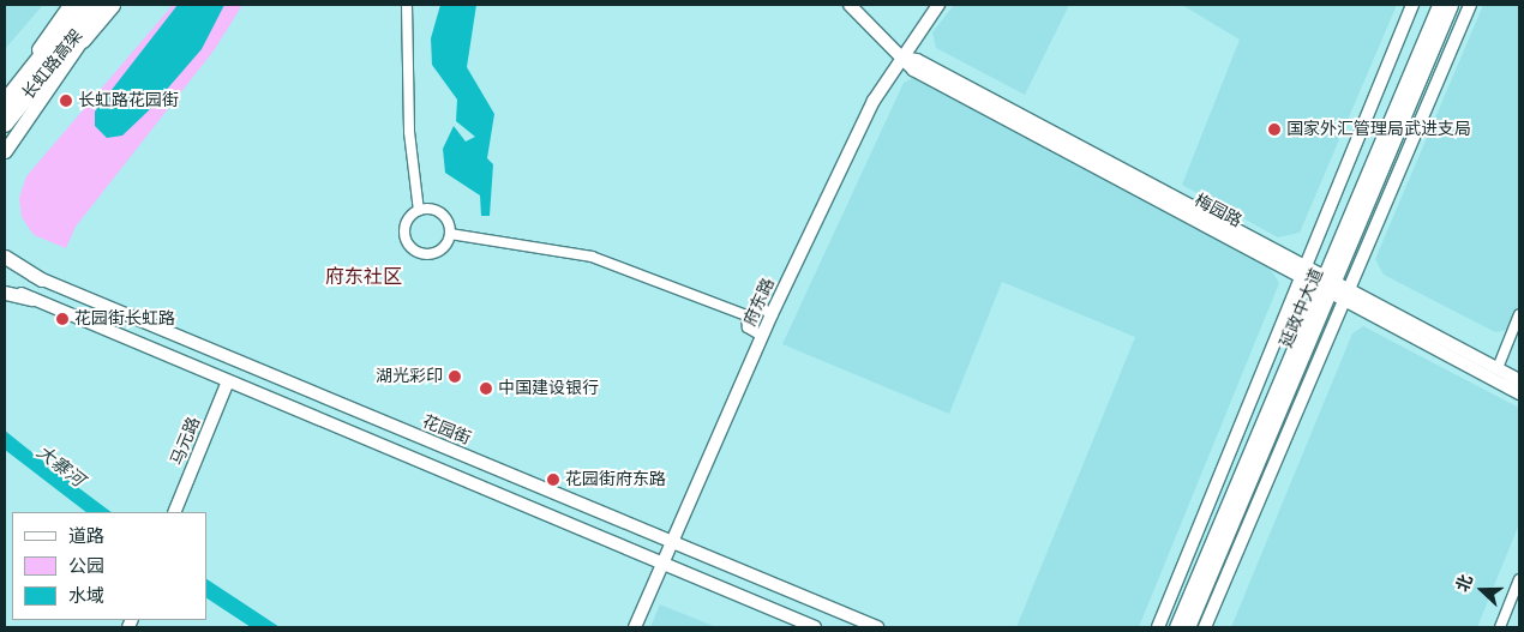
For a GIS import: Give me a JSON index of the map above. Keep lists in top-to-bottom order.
{
  "streets": {
    "highway": ["长虹路高架"],
    "main road": ["延政中大道"],
    "street": [
      "梅园路",
      "府东路",
      "花园街",
      "马元路"
    ]
  },
  "crossings": [
    ["梅园路", "府东路"],
    ["梅园路", "延政中大道"],
    ["府东路", "花园街"]
  ],
  "districts": ["府东社区"],
  "water": ["大寨河"],
  "places": [
    "长虹路花园街",
    "国家外汇管理局武进支局",
    "花园街长虹路",
    "湖光彩印",
    "中国建设银行",
    "花园街府东路"
  ],
  "legend": ["道路", "公园", "水域"],
  "north": "left"
}
